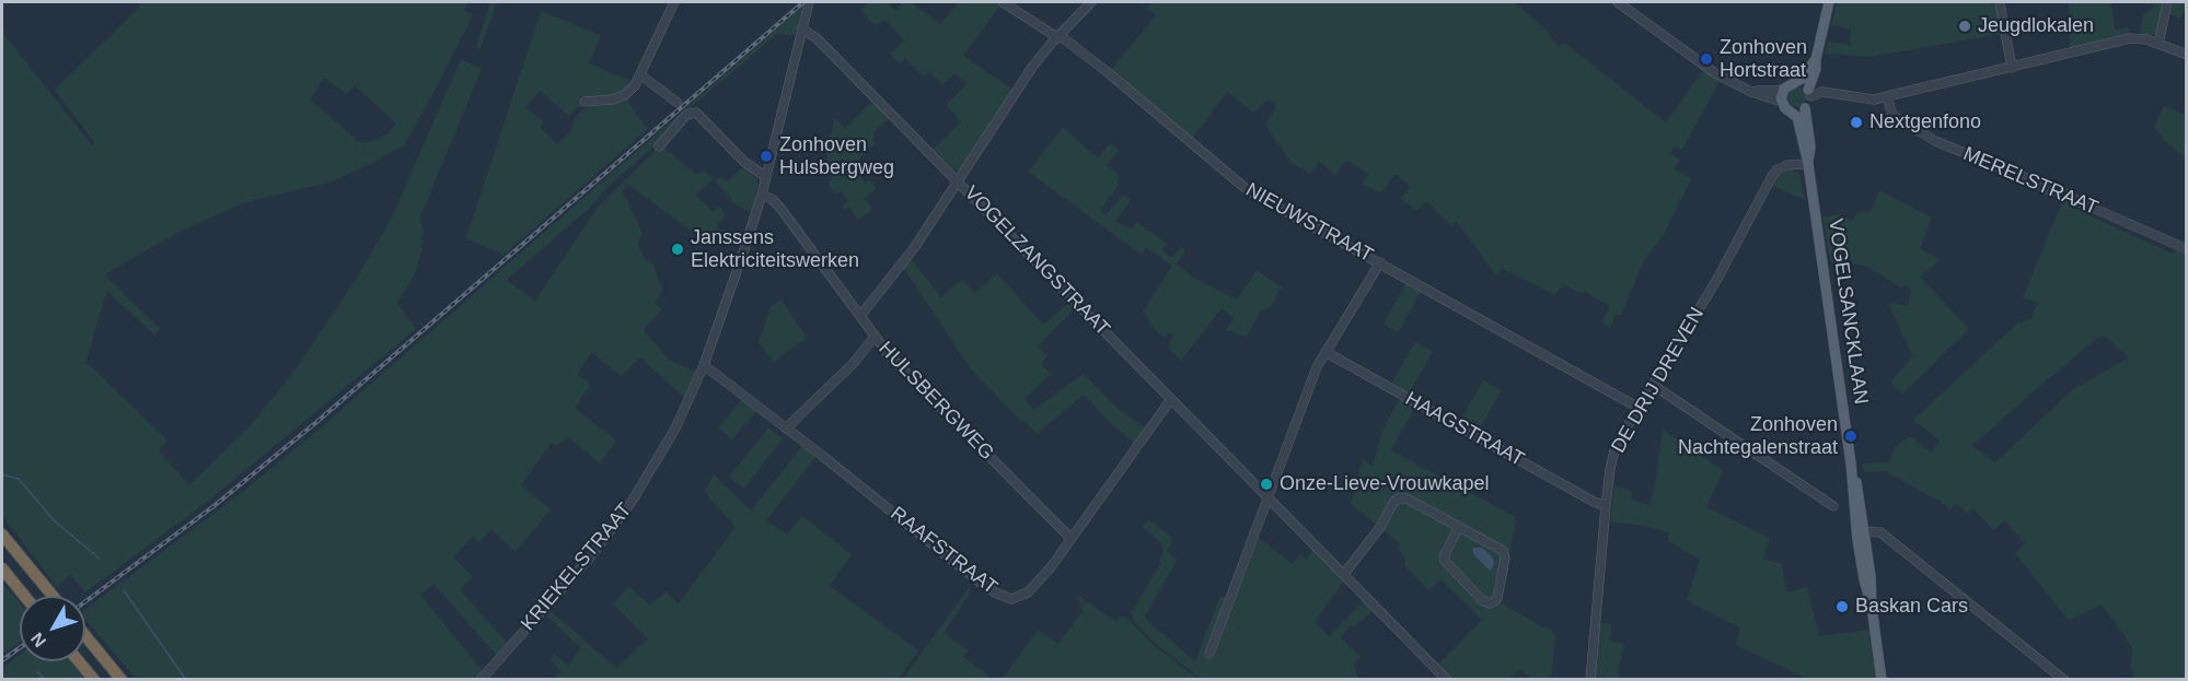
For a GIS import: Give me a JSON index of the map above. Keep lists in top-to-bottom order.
{
  "streets": {
    "main road": ["VOGELSANCKLAAN"],
    "street": [
      "MERELSTRAAT",
      "NIEUWSTRAAT",
      "VOGELZANGSTRAAT",
      "DE DRIJ DREVEN",
      "HULSBERGWEG",
      "HAAGSTRAAT",
      "RAAFSTRAAT",
      "KRIEKELSTRAAT"
    ]
  },
  "crossings": [
    ["NIEUWSTRAAT", "DE DRIJ DREVEN"],
    ["VOGELZANGSTRAAT", "RAAFSTRAAT"],
    ["VOGELZANGSTRAAT", "KRIEKELSTRAAT"],
    ["VOGELSANCKLAAN", "DE DRIJ DREVEN"],
    ["DE DRIJ DREVEN", "HAAGSTRAAT"],
    ["HULSBERGWEG", "RAAFSTRAAT"],
    ["HULSBERGWEG", "KRIEKELSTRAAT"],
    ["RAAFSTRAAT", "KRIEKELSTRAAT"]
  ],
  "places": [
    "Jeugdlokalen",
    "Zonhoven Hortstraat",
    "Nextgenfono",
    "Zonhoven Hulsbergweg",
    "Janssens Elektriciteitswerken",
    "Zonhoven Nachtegalenstraat",
    "Onze-Lieve-Vrouwkapel",
    "Baskan Cars"
  ],
  "north": "bottom left"
}
